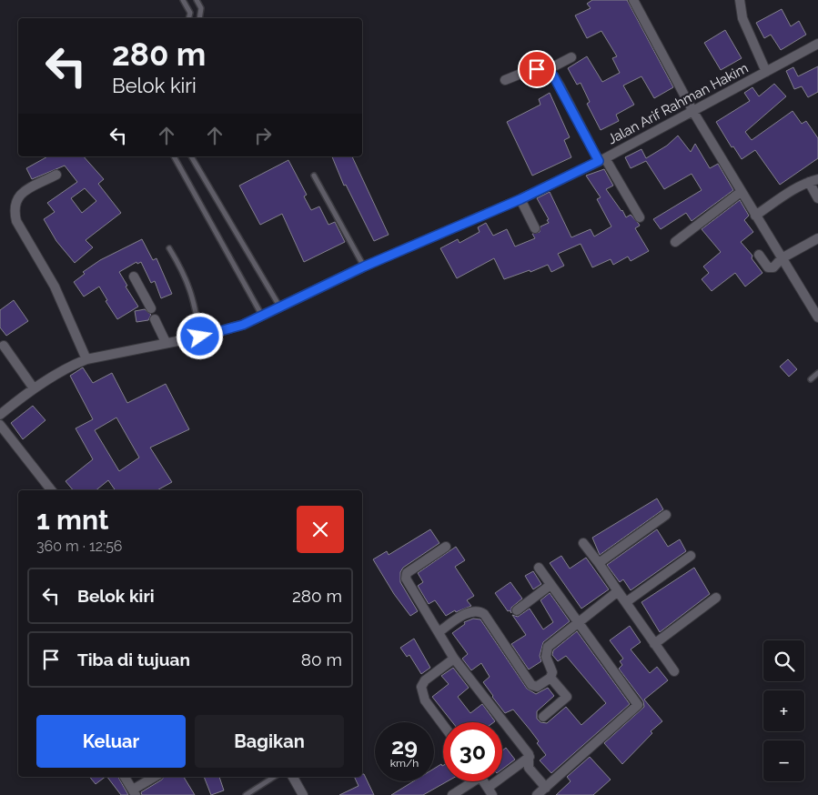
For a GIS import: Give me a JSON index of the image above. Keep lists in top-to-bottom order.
{
  "streets": {
    "street": ["Jalan Arif Rahman Hakim"]
  },
  "page": {
    "turn": ["280 m", "Belok kiri"],
    "heading": ["1 mnt", "360 m · 12:56"],
    "list": [
      {
        "name": "Belok kiri",
        "value": "280 m"
      },
      {
        "name": "Tiba di tujuan",
        "value": "80 m"
      }
    ],
    "map_buttons": ["+", "−"],
    "buttons": ["Keluar", "Bagikan"],
    "speed": "29 km/h",
    "limit": "30"
  }
}
